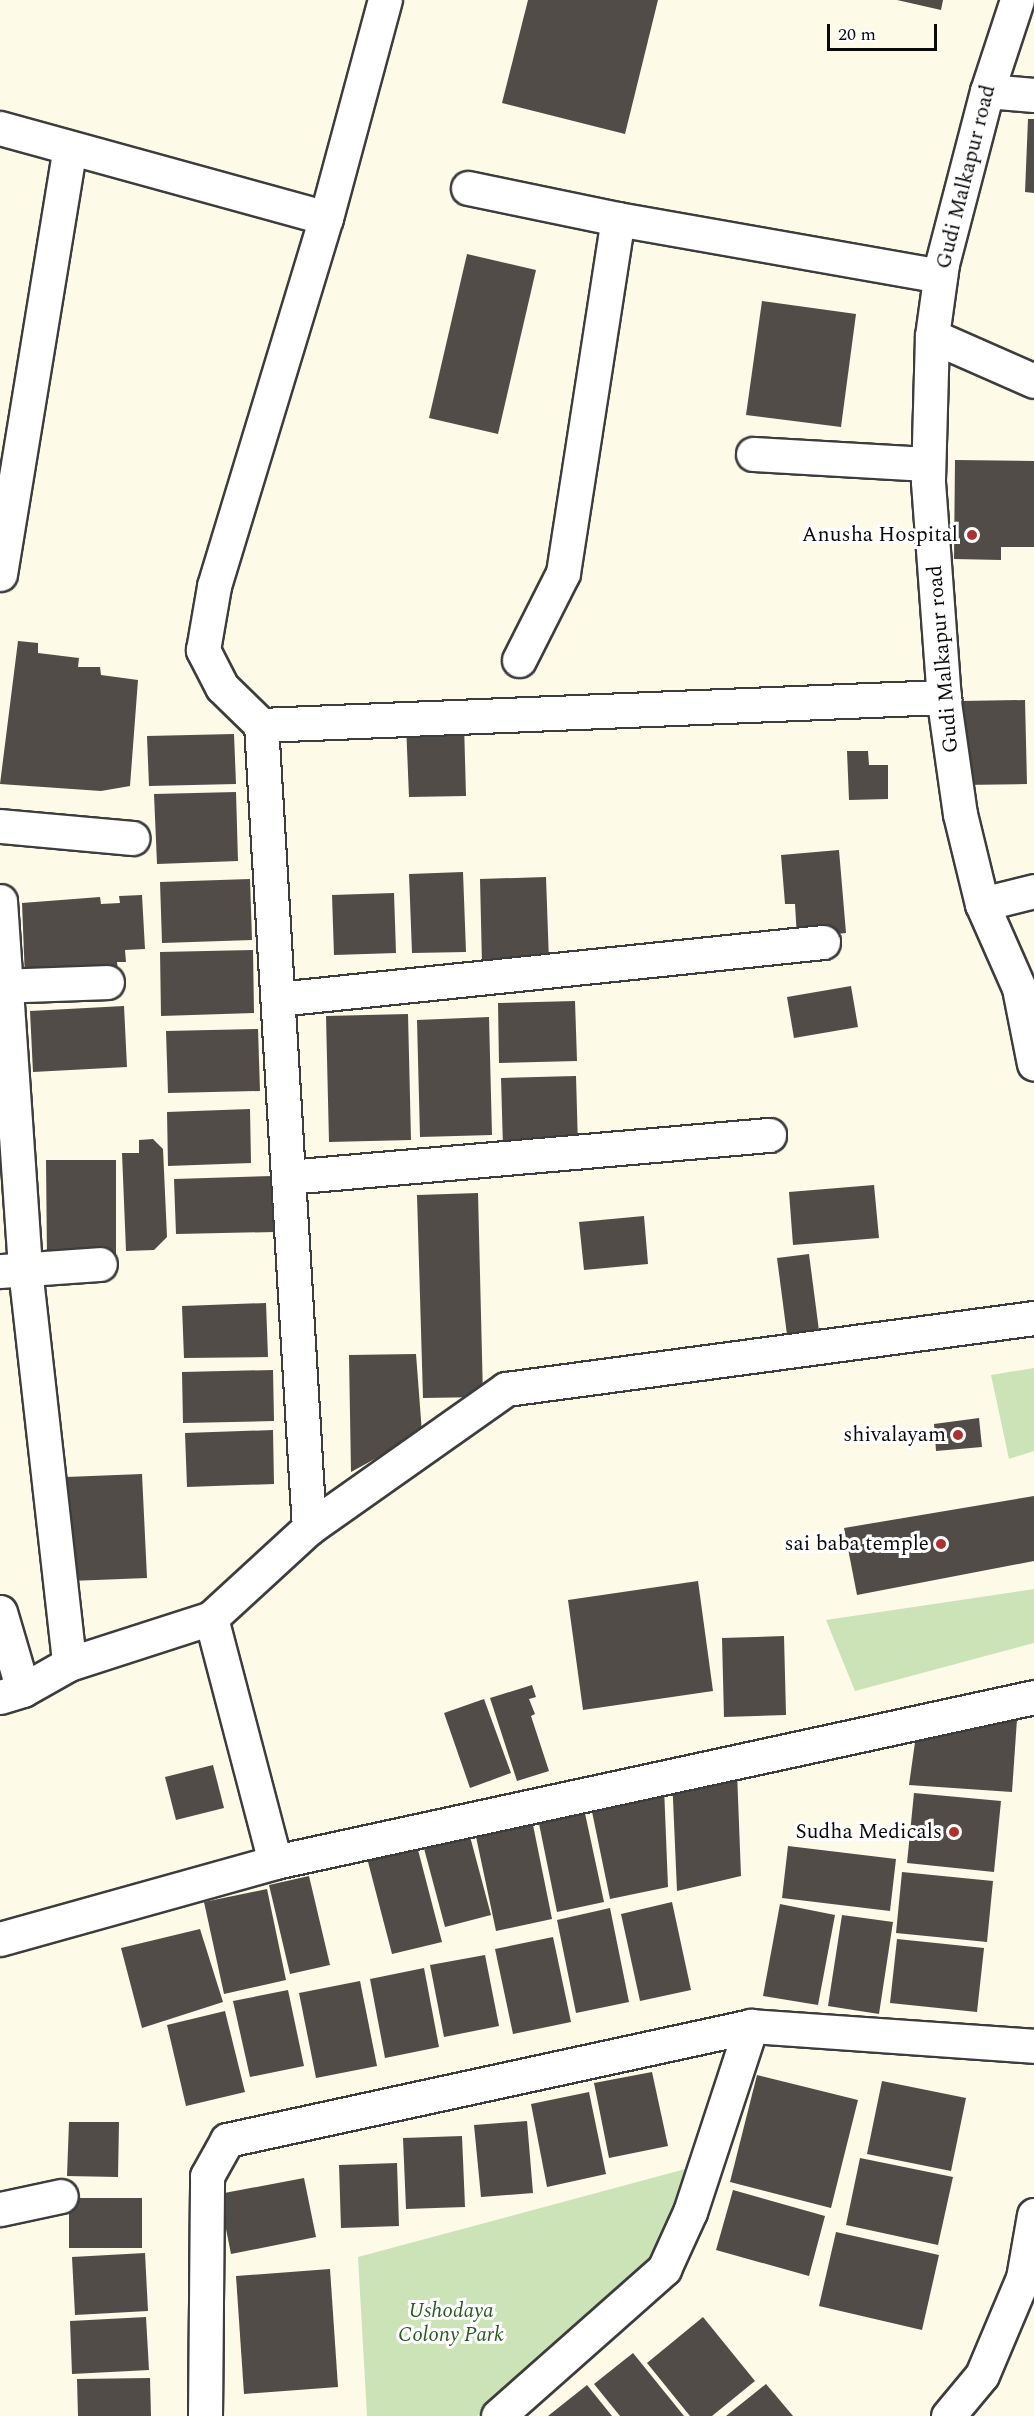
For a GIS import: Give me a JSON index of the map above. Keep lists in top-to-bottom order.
{
  "streets": {
    "street": ["Gudi Malkapur road"]
  },
  "parks": ["Ushodaya Colony Park"],
  "places": [
    "Anusha Hospital",
    "shivalayam",
    "sai baba temple",
    "Sudha Medicals"
  ],
  "scale_bar": "20 m"
}
